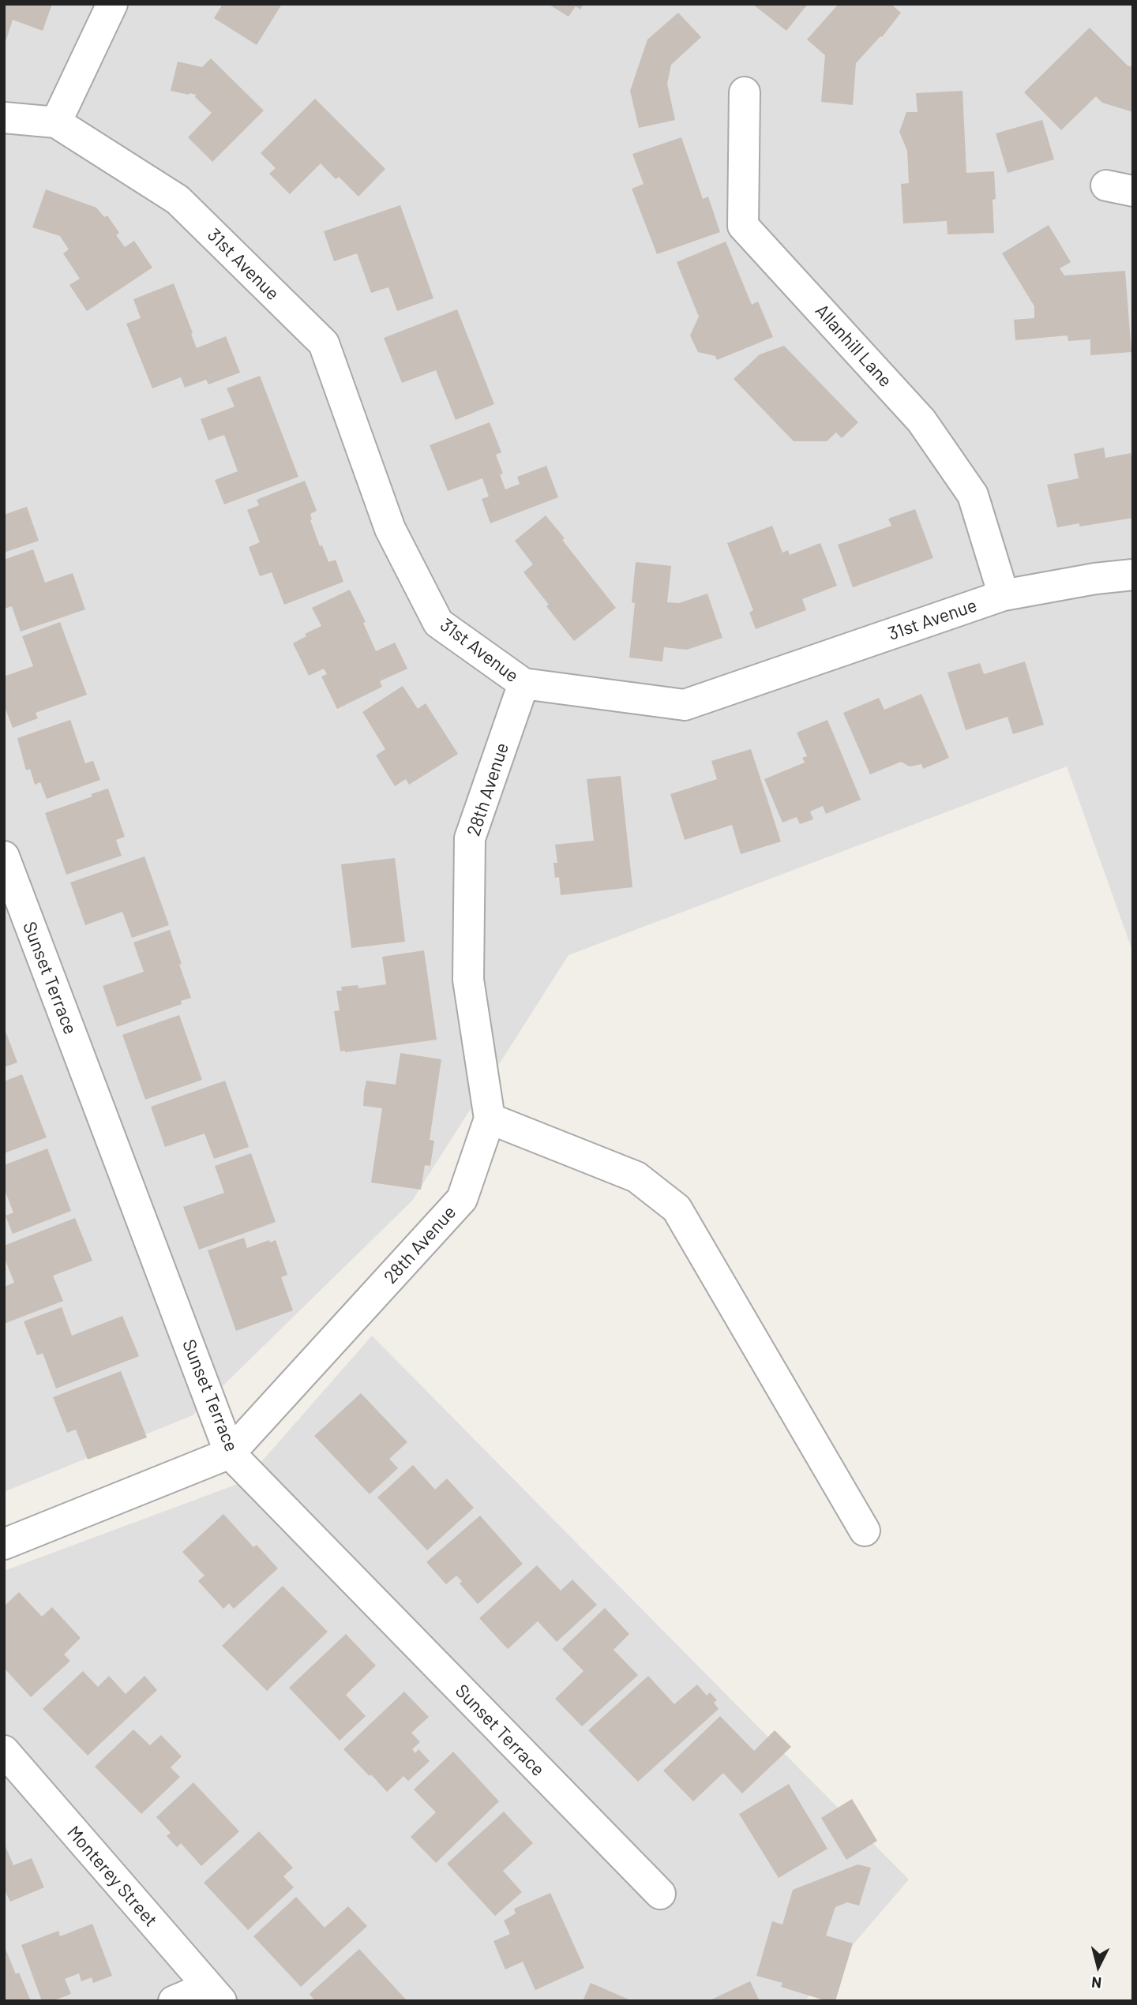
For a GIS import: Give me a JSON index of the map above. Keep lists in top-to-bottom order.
{
  "streets": {
    "street": [
      "31st Avenue",
      "Allanhill Lane",
      "28th Avenue",
      "Sunset Terrace",
      "Monterey Street"
    ]
  },
  "crossings": [
    ["31st Avenue", "Allanhill Lane"],
    ["31st Avenue", "28th Avenue"],
    ["28th Avenue", "Sunset Terrace"]
  ],
  "north": "bottom"
}
